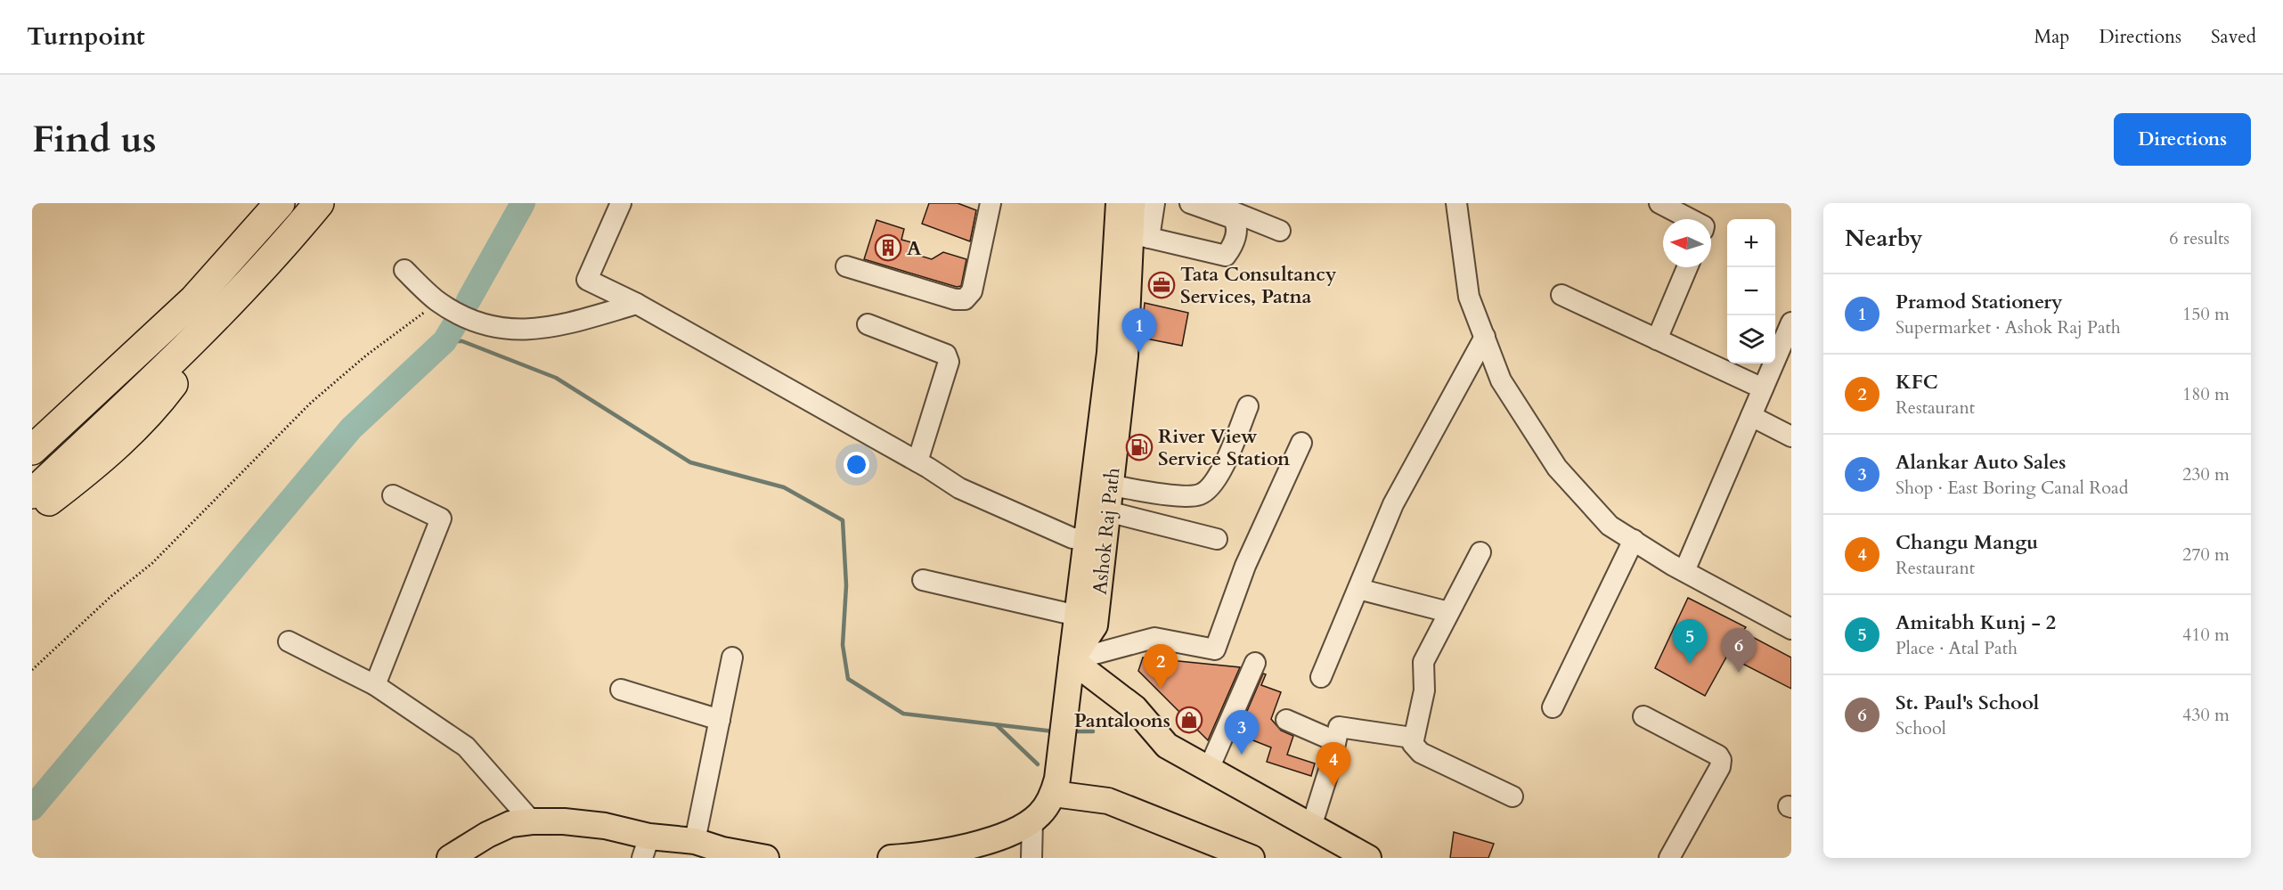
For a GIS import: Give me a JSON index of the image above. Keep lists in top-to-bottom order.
{
  "streets": {
    "main road": ["Ashok Raj Path"]
  },
  "places": {
    "building": ["A"],
    "office": ["Tata Consultancy Services, Patna"],
    "fuel station": ["River View Service Station"],
    "shop": ["Pantaloons"]
  },
  "north": "left",
  "page": {
    "header": "Turnpoint",
    "nav": ["Map", "Directions", "Saved"],
    "buttons": "Directions",
    "title": "Find us",
    "heading": ["Nearby", "6 results"],
    "map_buttons": ["+", "−"],
    "list": [
      {
        "mark": "1",
        "name": "Pramod Stationery",
        "note": "Supermarket · Ashok Raj Path",
        "value": "150 m"
      },
      {
        "mark": "2",
        "name": "KFC",
        "note": "Restaurant",
        "value": "180 m"
      },
      {
        "mark": "3",
        "name": "Alankar Auto Sales",
        "note": "Shop · East Boring Canal Road",
        "value": "230 m"
      },
      {
        "mark": "4",
        "name": "Changu Mangu",
        "note": "Restaurant",
        "value": "270 m"
      },
      {
        "mark": "5",
        "name": "Amitabh Kunj - 2",
        "note": "Place · Atal Path",
        "value": "410 m"
      },
      {
        "mark": "6",
        "name": "St. Paul's School",
        "note": "School",
        "value": "430 m"
      }
    ],
    "pins": [
      "1",
      "5",
      "6",
      "2",
      "3",
      "4"
    ]
  }
}
